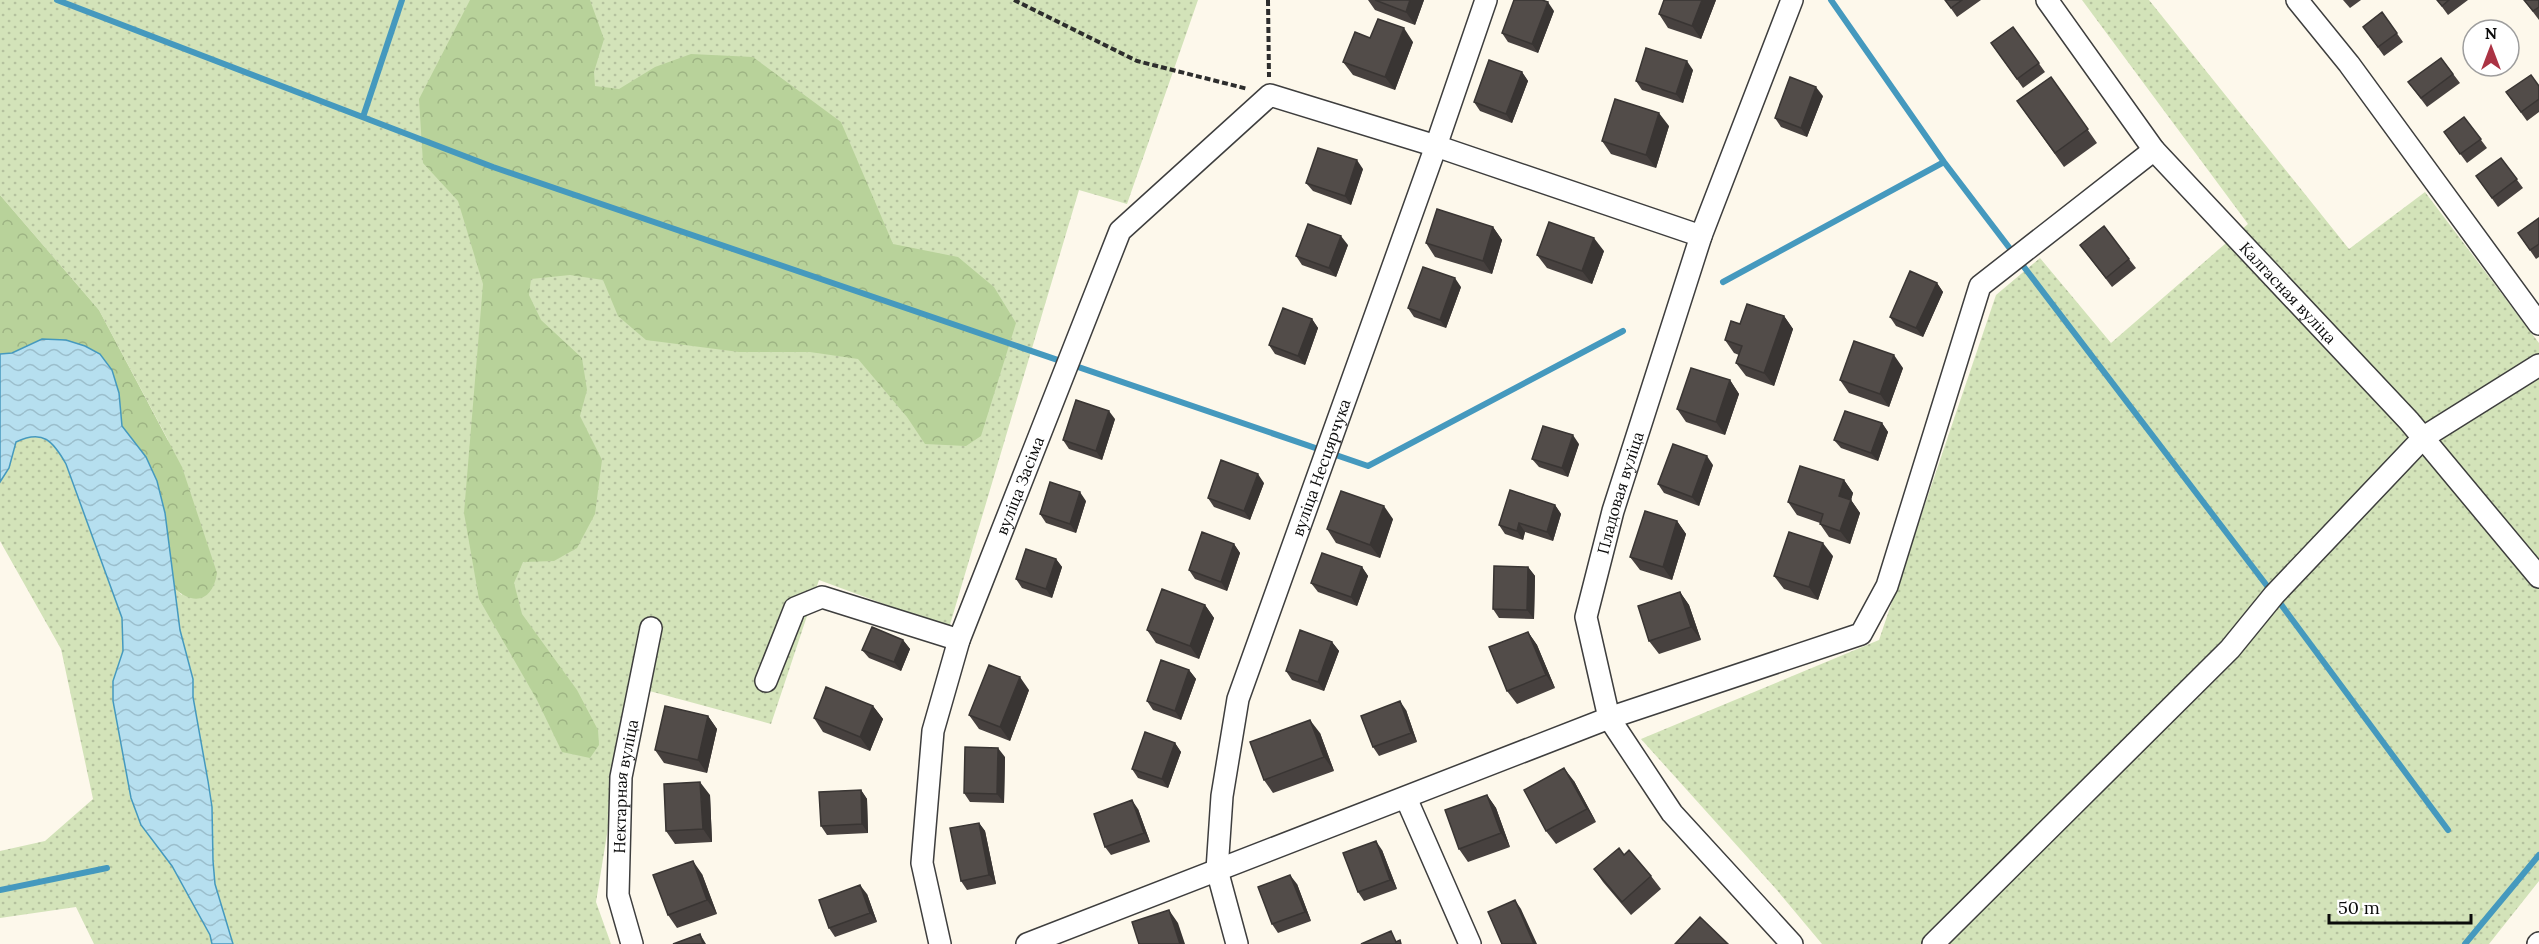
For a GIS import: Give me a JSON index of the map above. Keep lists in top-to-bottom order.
{
  "streets": {
    "street": [
      "Калгасная вуліца",
      "вуліца Несцярчука",
      "вуліца Засіма",
      "Пладовая вуліца",
      "Нектарная вуліца"
    ]
  },
  "scale_bar": "50 m",
  "north": "top"
}
